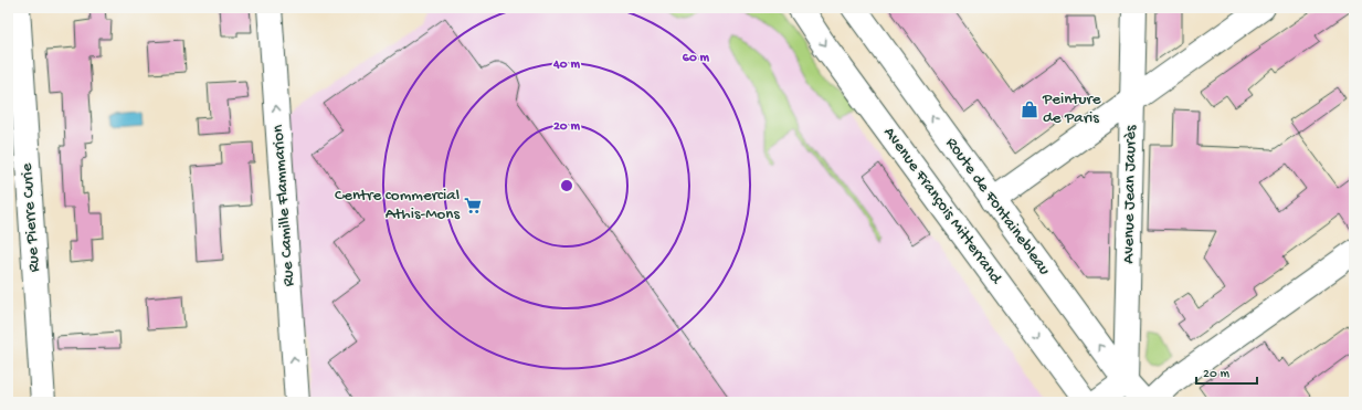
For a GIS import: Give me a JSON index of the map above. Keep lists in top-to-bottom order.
{
  "streets": {
    "street": [
      "Avenue Jean Jaurès",
      "Rue Camille Flammarion",
      "Avenue François Mitterrand",
      "Route de Fontainebleau",
      "Rue Pierre Curie"
    ]
  },
  "crossings": [
    ["Avenue Jean Jaurès", "Route de Fontainebleau"]
  ],
  "one_way": ["Rue Camille Flammarion", "Avenue François Mitterrand", "Route de Fontainebleau"],
  "places": {
    "shop": ["Peinture de Paris"],
    "supermarket": ["Centre commercial Athis-Mons"]
  },
  "scale_bar": "20 m",
  "rings": ["60 m", "40 m", "20 m"]
}
